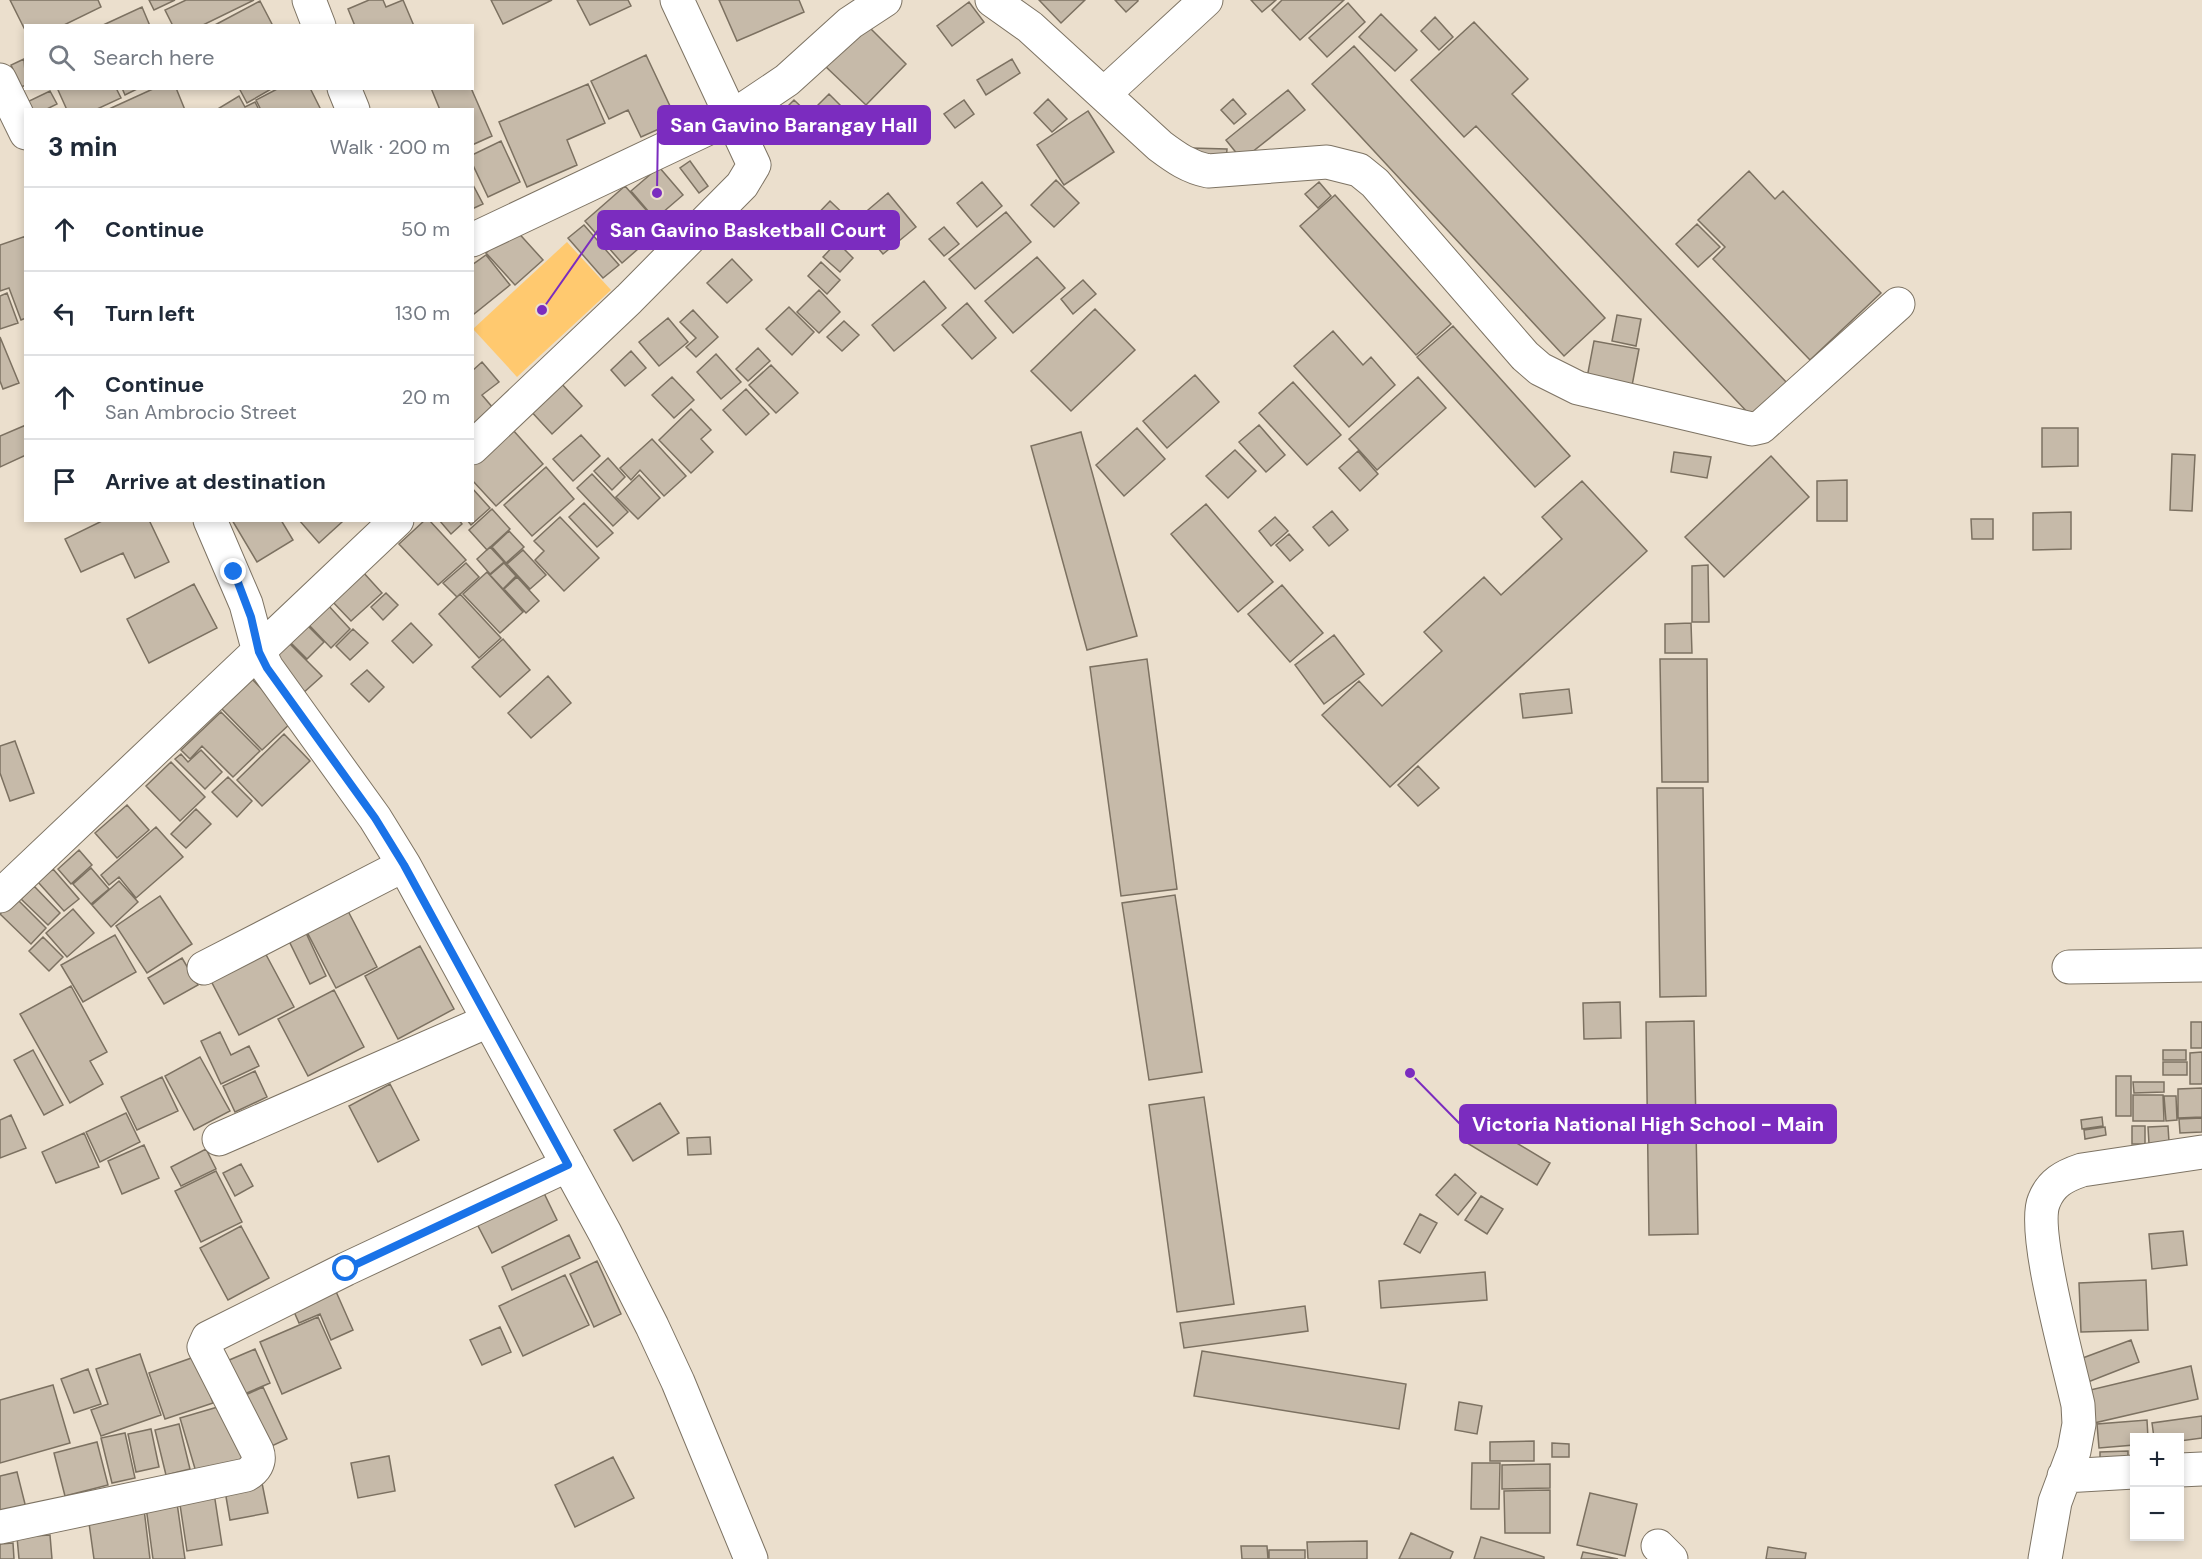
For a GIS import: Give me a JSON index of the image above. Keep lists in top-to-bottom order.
{
  "places": ["San Gavino Barangay Hall", "San Gavino Basketball Court", "Victoria National High School - Main"],
  "page": {
    "search": "Search here",
    "heading": ["3 min", "Walk · 200 m"],
    "list": [
      ["Continue", "50 m"],
      ["Turn left", "130 m"],
      ["Continue", "San Ambrocio Street", "20 m"],
      "Arrive at destination"
    ],
    "map_buttons": ["+", "−"]
  }
}
